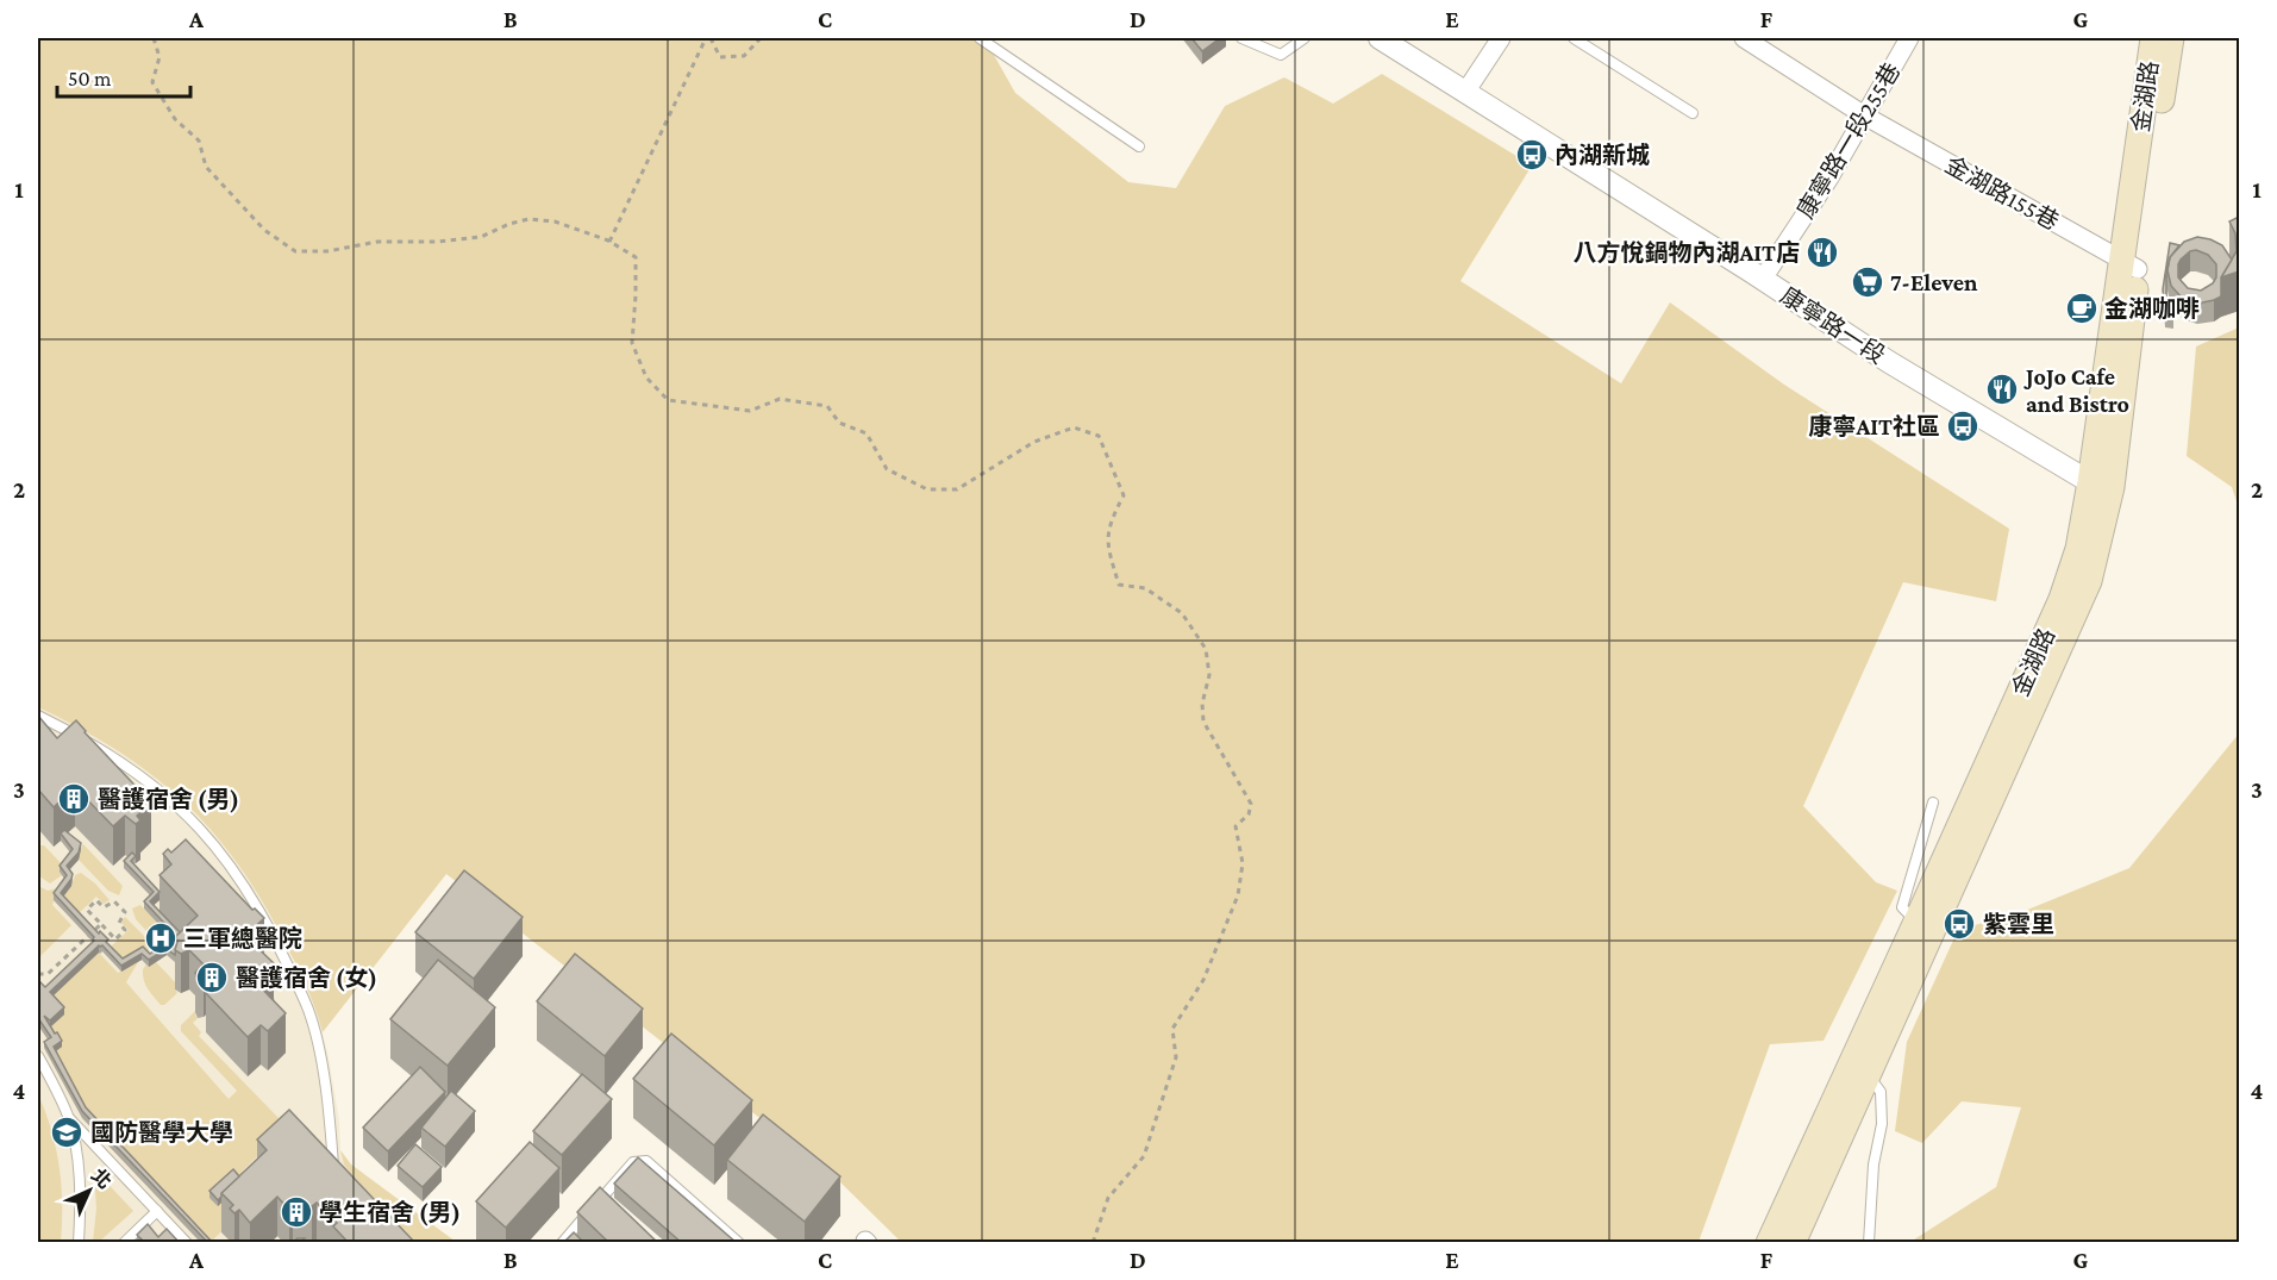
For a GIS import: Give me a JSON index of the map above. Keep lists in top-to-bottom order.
{
  "streets": {
    "main road": ["金湖路"],
    "street": ["康寧路一段255巷", "金湖路155巷", "康寧路一段"]
  },
  "crossings": [
    ["金湖路", "金湖路155巷"],
    ["金湖路", "康寧路一段"],
    ["康寧路一段255巷", "金湖路155巷"],
    ["康寧路一段255巷", "康寧路一段"]
  ],
  "places": {
    "bus stop": ["內湖新城", "康寧AIT社區", "紫雲里"],
    "restaurant": ["八方悅鍋物內湖AIT店", "JoJo Cafe and Bistro"],
    "supermarket": ["7-Eleven"],
    "cafe": ["金湖咖啡"],
    "building": ["醫護宿舍 (男)", "醫護宿舍 (女)", "學生宿舍 (男)"],
    "hospital": ["三軍總醫院"],
    "school or university": ["國防醫學大學"]
  },
  "scale_bar": "50 m",
  "north": "top right",
  "grid": {
    "columns": [
      "A",
      "B",
      "C",
      "D",
      "E",
      "F",
      "G"
    ],
    "rows": [
      "1",
      "2",
      "3",
      "4"
    ]
  }
}
